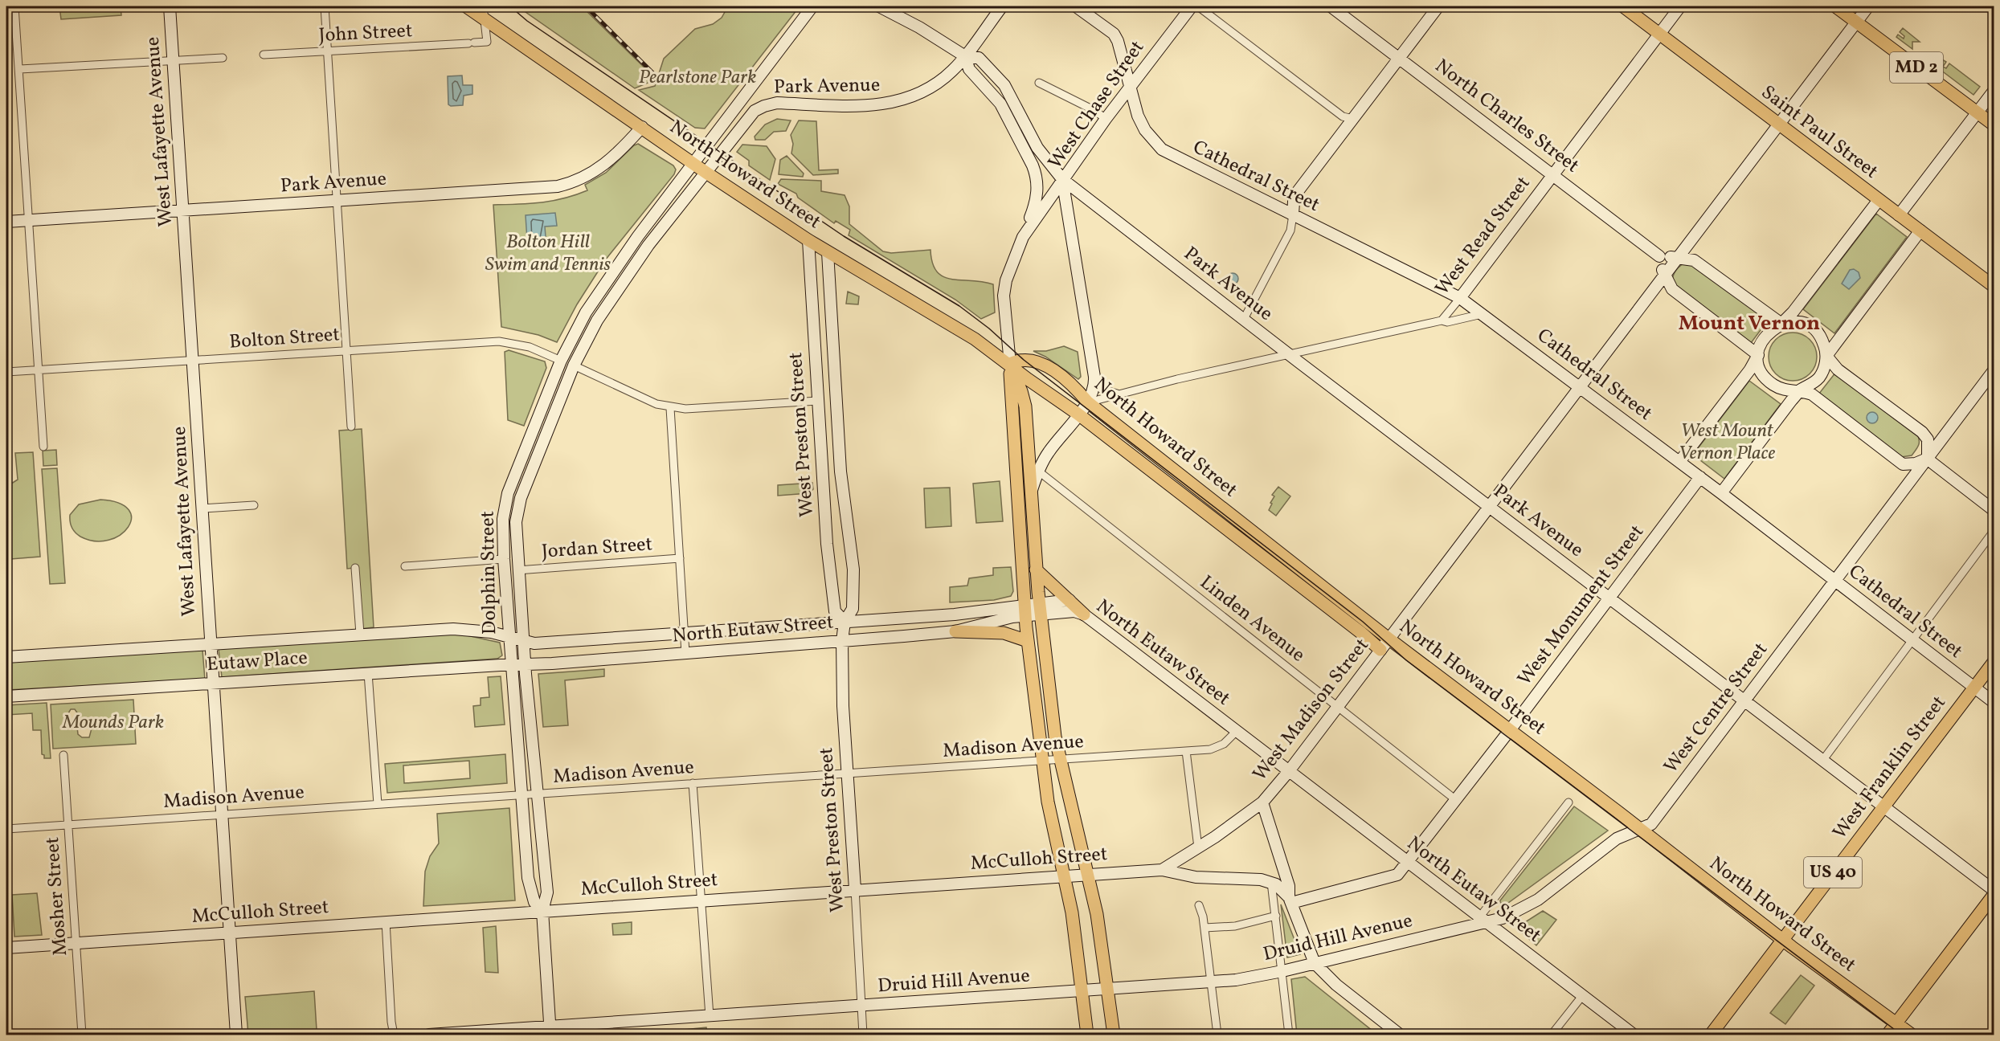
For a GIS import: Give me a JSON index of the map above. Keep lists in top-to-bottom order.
{
  "streets": {
    "main road": [
      "MD 2",
      "Park Avenue",
      "West Chase Street",
      "North Charles Street",
      "West Lafayette Avenue",
      "Saint Paul Street",
      "North Howard Street",
      "Cathedral Street",
      "West Read Street",
      "West Preston Street",
      "Dolphin Street",
      "West Monument Street",
      "North Eutaw Street",
      "Eutaw Place",
      "West Centre Street",
      "West Madison Street",
      "West Franklin Street",
      "McCulloh Street",
      "US 40",
      "Druid Hill Avenue"
    ],
    "street": [
      "John Street",
      "Bolton Street",
      "Jordan Street",
      "Linden Avenue",
      "Madison Avenue",
      "Mosher Street"
    ]
  },
  "crossings": [
    ["John Street", "North Howard Street"],
    ["MD 2", "West Madison Street"],
    ["Park Avenue", "West Chase Street"],
    ["Park Avenue", "West Lafayette Avenue"],
    ["Park Avenue", "North Howard Street"],
    ["Park Avenue", "West Read Street"],
    ["Park Avenue", "Dolphin Street"],
    ["Park Avenue", "West Monument Street"],
    ["Park Avenue", "West Centre Street"],
    ["Park Avenue", "West Madison Street"],
    ["Park Avenue", "West Franklin Street"],
    ["West Chase Street", "North Howard Street"],
    ["West Chase Street", "Cathedral Street"],
    ["West Chase Street", "West Read Street"],
    ["North Charles Street", "West Read Street"],
    ["West Lafayette Avenue", "Bolton Street"],
    ["West Lafayette Avenue", "Eutaw Place"],
    ["West Lafayette Avenue", "Madison Avenue"],
    ["West Lafayette Avenue", "McCulloh Street"],
    ["Saint Paul Street", "West Read Street"],
    ["Saint Paul Street", "West Madison Street"],
    ["North Howard Street", "West Read Street"],
    ["North Howard Street", "West Preston Street"],
    ["North Howard Street", "Dolphin Street"],
    ["North Howard Street", "West Monument Street"],
    ["North Howard Street", "West Centre Street"],
    ["North Howard Street", "West Madison Street"],
    ["North Howard Street", "West Franklin Street"],
    ["Cathedral Street", "West Read Street"],
    ["Cathedral Street", "West Monument Street"],
    ["Cathedral Street", "West Centre Street"],
    ["Cathedral Street", "West Madison Street"],
    ["Cathedral Street", "West Franklin Street"],
    ["Bolton Street", "Dolphin Street"],
    ["West Preston Street", "North Eutaw Street"],
    ["West Preston Street", "Madison Avenue"],
    ["West Preston Street", "McCulloh Street"],
    ["West Preston Street", "Druid Hill Avenue"],
    ["Jordan Street", "Dolphin Street"],
    ["Dolphin Street", "North Eutaw Street"],
    ["Dolphin Street", "Eutaw Place"],
    ["Dolphin Street", "Madison Avenue"],
    ["Dolphin Street", "McCulloh Street"],
    ["Dolphin Street", "Druid Hill Avenue"],
    ["West Monument Street", "Linden Avenue"],
    ["West Monument Street", "North Eutaw Street"],
    ["Linden Avenue", "West Madison Street"],
    ["North Eutaw Street", "Eutaw Place"],
    ["North Eutaw Street", "West Centre Street"],
    ["North Eutaw Street", "West Madison Street"],
    ["North Eutaw Street", "Madison Avenue"],
    ["North Eutaw Street", "Druid Hill Avenue"],
    ["West Centre Street", "Druid Hill Avenue"],
    ["West Madison Street", "McCulloh Street"],
    ["Madison Avenue", "Mosher Street"],
    ["McCulloh Street", "Mosher Street"]
  ],
  "districts": ["Mount Vernon"],
  "parks": [
    "Pearlstone Park",
    "Bolton Hill Swim and Tennis",
    "West Mount Vernon Place",
    "Mounds Park"
  ]
}
